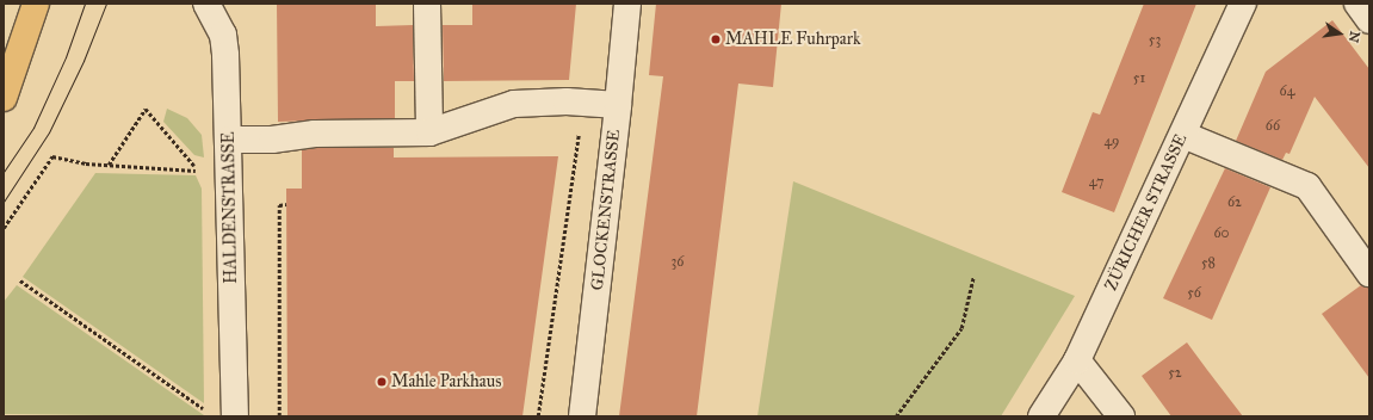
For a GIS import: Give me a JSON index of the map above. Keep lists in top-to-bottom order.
{
  "streets": {
    "street": ["HALDENSTRASSE", "GLOCKENSTRASSE", "ZÜRICHER STRASSE"]
  },
  "places": ["MAHLE Fuhrpark", "Mahle Parkhaus"],
  "house_numbers": [
    "53",
    "51",
    "64",
    "66",
    "49",
    "47",
    "62",
    "60",
    "36",
    "58",
    "56",
    "52"
  ],
  "north": "right"
}
